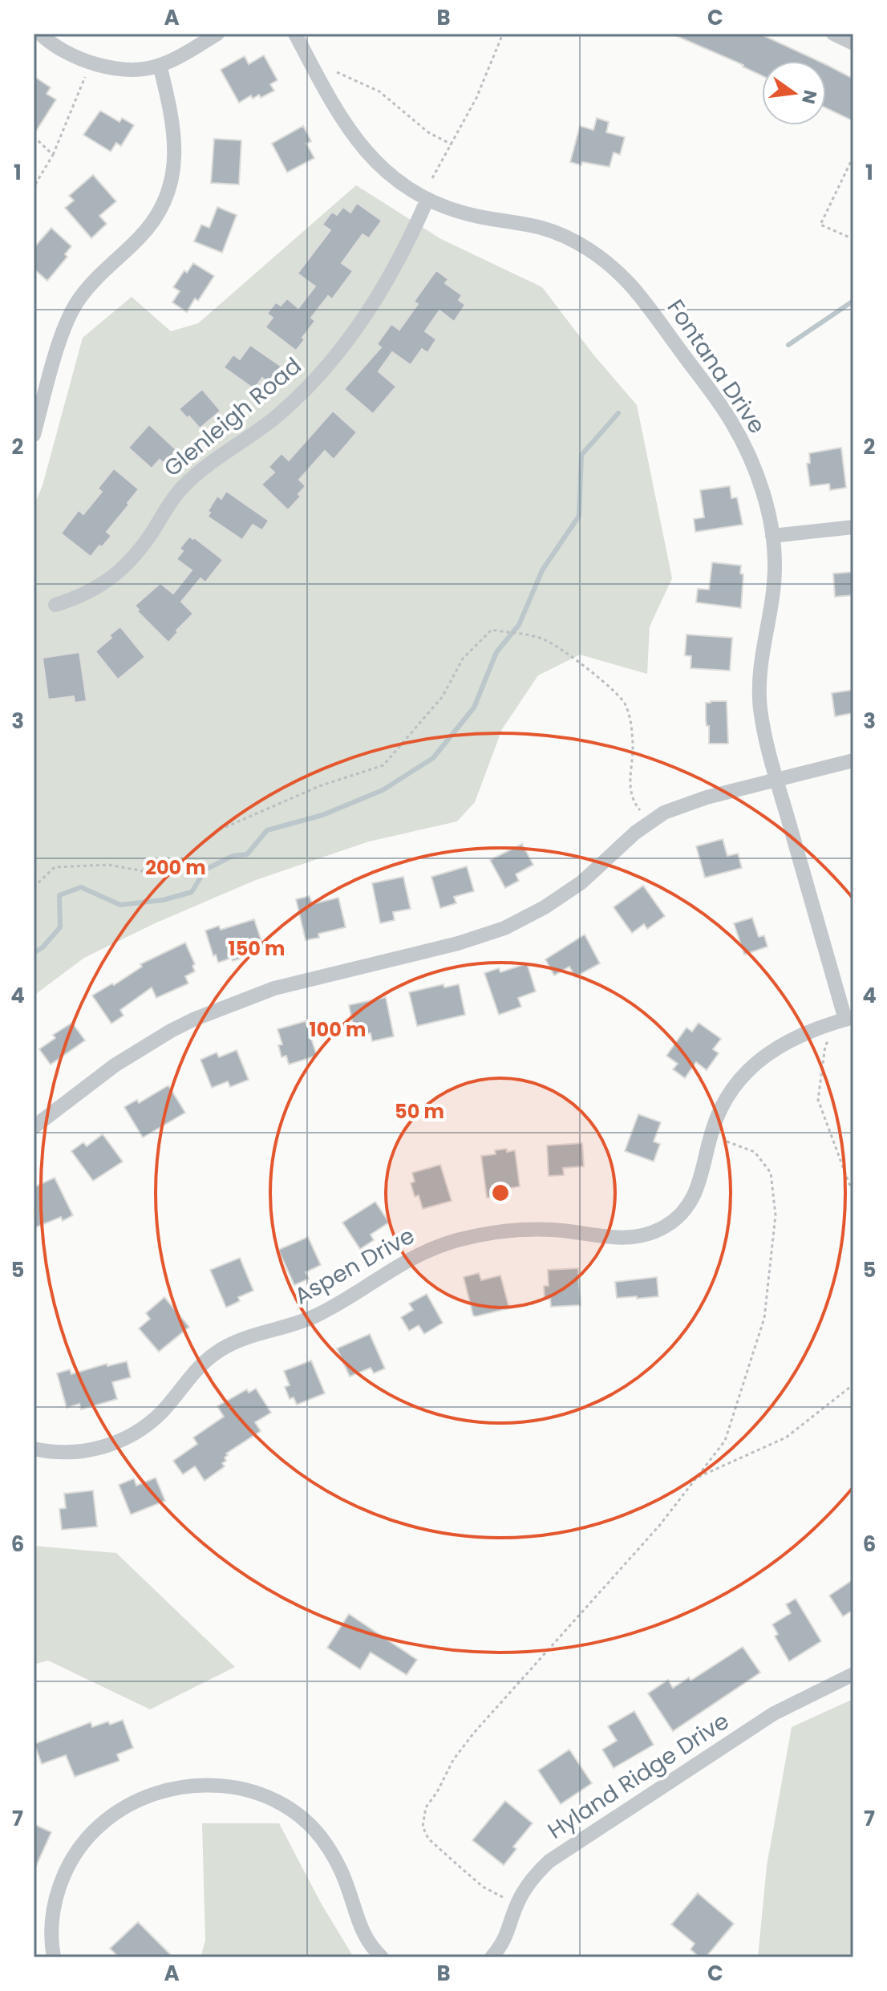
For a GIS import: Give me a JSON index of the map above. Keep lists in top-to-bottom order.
{
  "streets": {
    "street": [
      "Fontana Drive",
      "Glenleigh Road",
      "Aspen Drive",
      "Hyland Ridge Drive"
    ]
  },
  "crossings": [
    ["Fontana Drive", "Glenleigh Road"],
    ["Fontana Drive", "Aspen Drive"]
  ],
  "north": "right",
  "grid": {
    "columns": ["A", "B", "C"],
    "rows": [
      "1",
      "2",
      "3",
      "4",
      "5",
      "6",
      "7"
    ]
  },
  "rings": [
    "200 m",
    "150 m",
    "100 m",
    "50 m"
  ]
}
